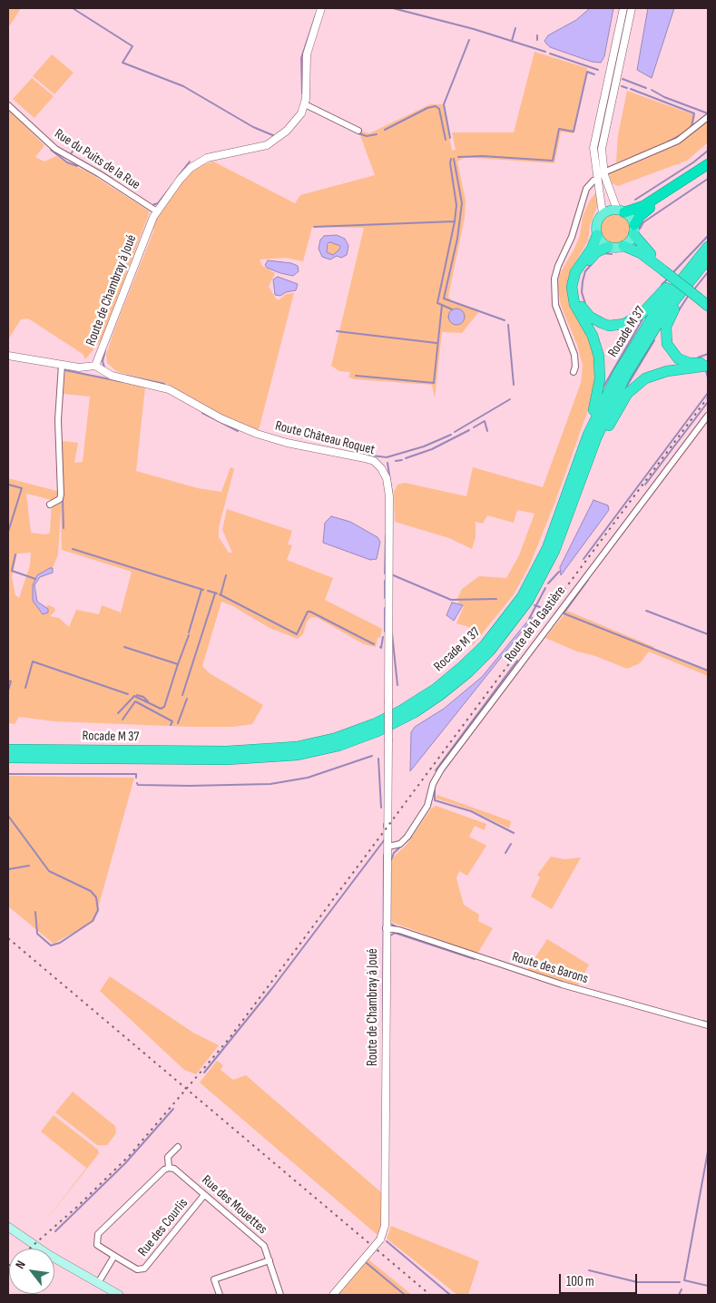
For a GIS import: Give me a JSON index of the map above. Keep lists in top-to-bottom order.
{
  "streets": {
    "highway": ["Rocade M 37"],
    "street": [
      "Rue du Puits de la Rue",
      "Route de Chambray à Joué",
      "Route Château Roquet",
      "Route de la Gastière",
      "Route des Barons",
      "Rue des Mouettes",
      "Rue des Courlis"
    ]
  },
  "crossings": [
    ["Rue du Puits de la Rue", "Route de Chambray à Joué"],
    ["Route de Chambray à Joué", "Route Château Roquet"],
    ["Route de Chambray à Joué", "Route de la Gastière"],
    ["Route de Chambray à Joué", "Route des Barons"],
    ["Rue des Mouettes", "Rue des Courlis"]
  ],
  "scale_bar": "100 m",
  "north": "top left"
}
